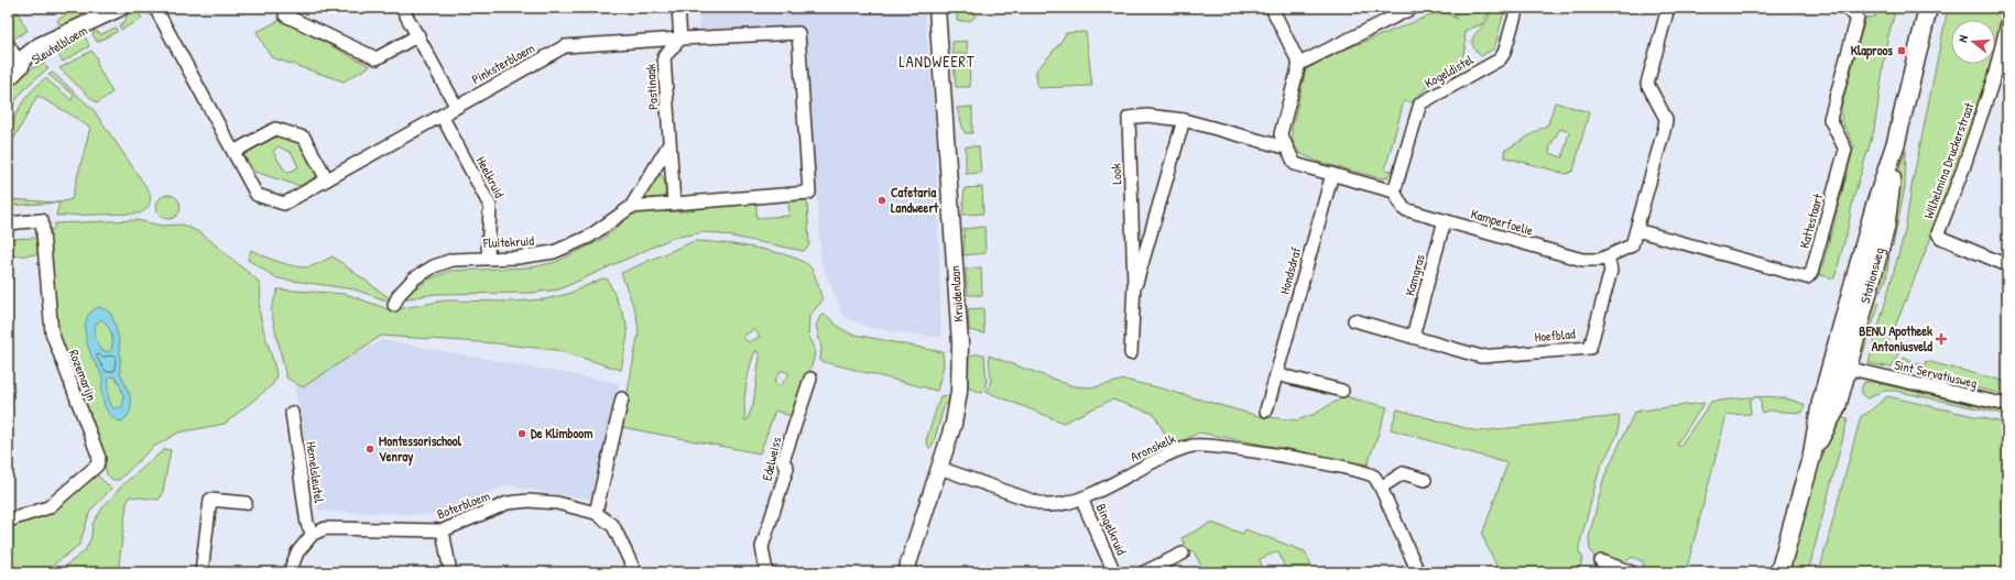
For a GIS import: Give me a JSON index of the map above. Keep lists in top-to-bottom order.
{
  "streets": {
    "main road": ["Stationsweg"],
    "street": [
      "Sleutelbloem",
      "Pinksterbloem",
      "Kogeldistel",
      "Pastinaak",
      "Wilhelmina Druckerstraat",
      "Look",
      "Heelkruid",
      "Kattestaart",
      "Kamperfoelie",
      "Fluitekruid",
      "Hondsdraf",
      "Kamgras",
      "Kruidenlaan",
      "Hoefblad",
      "Sint Servatiusweg",
      "Rozemarijn",
      "Aronskelk",
      "Edelweiss",
      "Hemelsleutel",
      "Boterbloem",
      "Bingelkruid"
    ]
  },
  "crossings": [
    ["Pinksterbloem", "Pastinaak"],
    ["Pinksterbloem", "Heelkruid"],
    ["Kogeldistel", "Kamperfoelie"],
    ["Pastinaak", "Fluitekruid"],
    ["Heelkruid", "Fluitekruid"],
    ["Kattestaart", "Kamperfoelie"],
    ["Kamperfoelie", "Kamgras"],
    ["Kamperfoelie", "Hoefblad"],
    ["Kamgras", "Hoefblad"],
    ["Stationsweg", "Sint Servatiusweg"],
    ["Kruidenlaan", "Aronskelk"],
    ["Aronskelk", "Bingelkruid"],
    ["Hemelsleutel", "Boterbloem"]
  ],
  "districts": ["LANDWEERT"],
  "places": {
    "transit": ["Klaproos"],
    "other": ["Cafetaria Landweert", "De Klimboom", "Montessorischool Venray"],
    "health": ["BENU Apotheek Antoniusveld"]
  },
  "north": "left"
}
